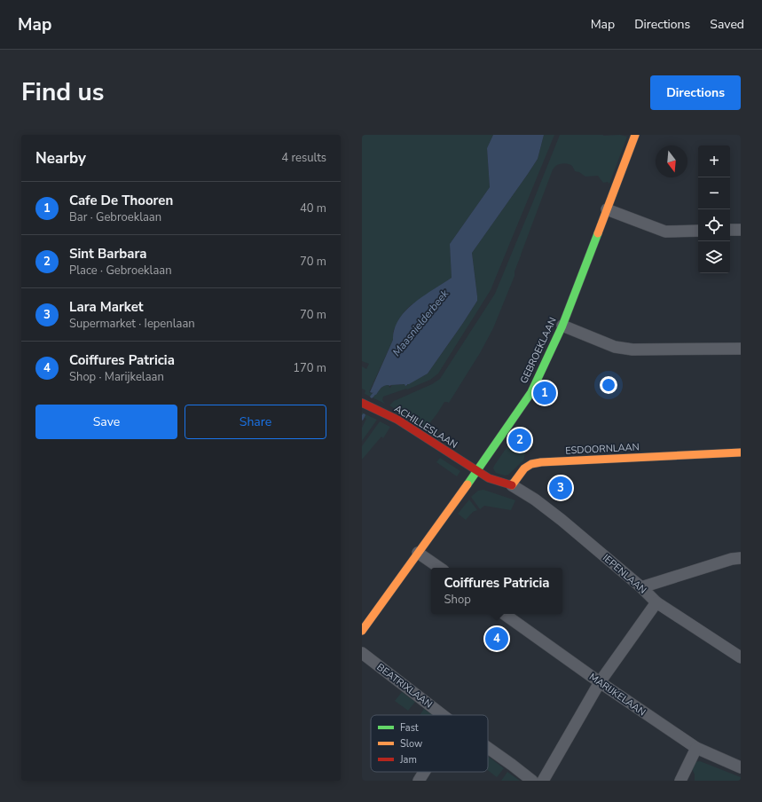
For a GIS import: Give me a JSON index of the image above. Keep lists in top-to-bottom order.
{
  "streets": {
    "street": [
      "GEBROEKLAAN",
      "ACHILLESLAAN",
      "ESDOORNLAAN",
      "IEPENLAAN",
      "BEATRIXLAAN",
      "MARIJKELAAN"
    ]
  },
  "crossings": [
    ["GEBROEKLAAN", "ACHILLESLAAN"],
    ["ESDOORNLAAN", "IEPENLAAN"]
  ],
  "water": ["Maasnielderbeek"],
  "legend": ["Fast", "Slow", "Jam"],
  "north": "bottom",
  "page": {
    "header": "Map",
    "nav": ["Map", "Directions", "Saved"],
    "title": "Find us",
    "buttons": [
      "Directions",
      ["Save", "Share"]
    ],
    "heading": ["Nearby", "4 results"],
    "map_buttons": ["+", "−"],
    "list": [
      {
        "mark": "1",
        "name": "Cafe De Thooren",
        "note": "Bar · Gebroeklaan",
        "value": "40 m"
      },
      {
        "mark": "2",
        "name": "Sint Barbara",
        "note": "Place · Gebroeklaan",
        "value": "70 m"
      },
      {
        "mark": "3",
        "name": "Lara Market",
        "note": "Supermarket · Iepenlaan",
        "value": "70 m"
      },
      {
        "mark": "4",
        "name": "Coiffures Patricia",
        "note": "Shop · Marijkelaan",
        "value": "170 m"
      }
    ],
    "pins": [
      "1",
      "2",
      "3",
      "4"
    ],
    "popup": ["Coiffures Patricia", "Shop"]
  }
}
